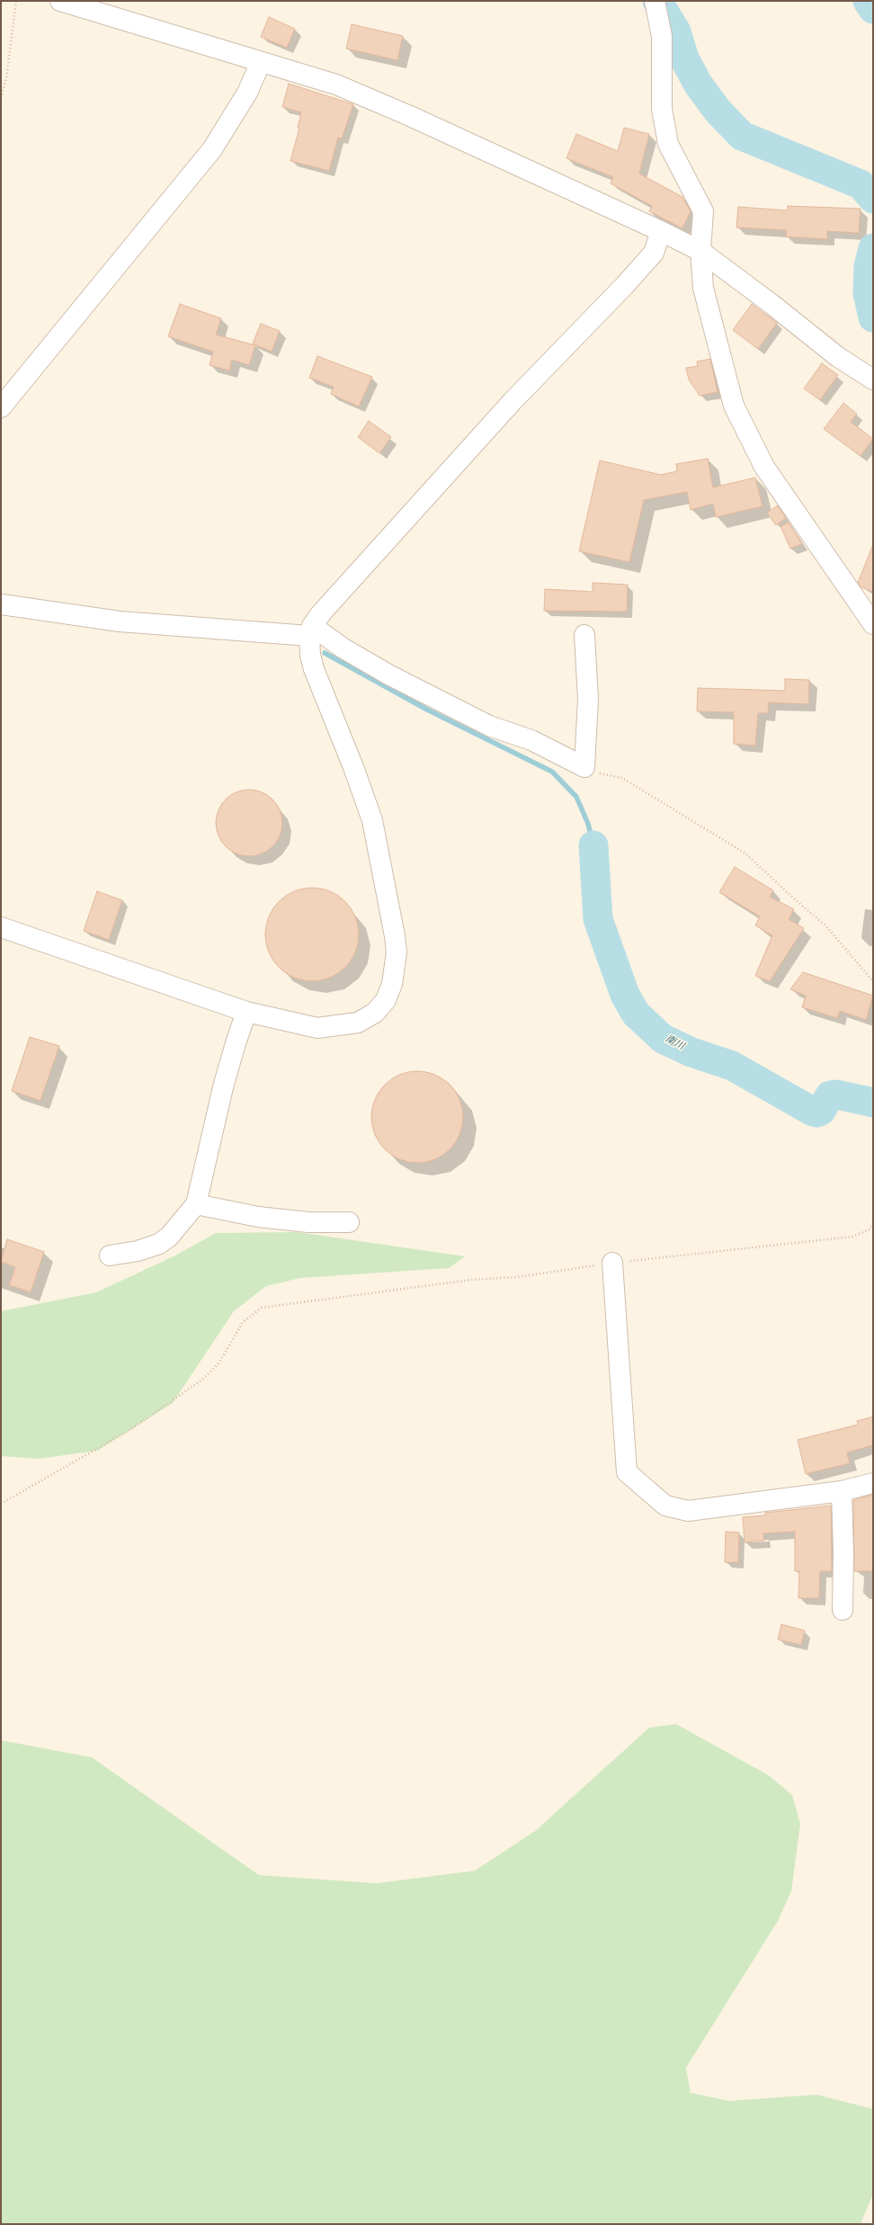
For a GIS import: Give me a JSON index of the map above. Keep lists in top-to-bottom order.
{
  "water": ["南川"]
}
